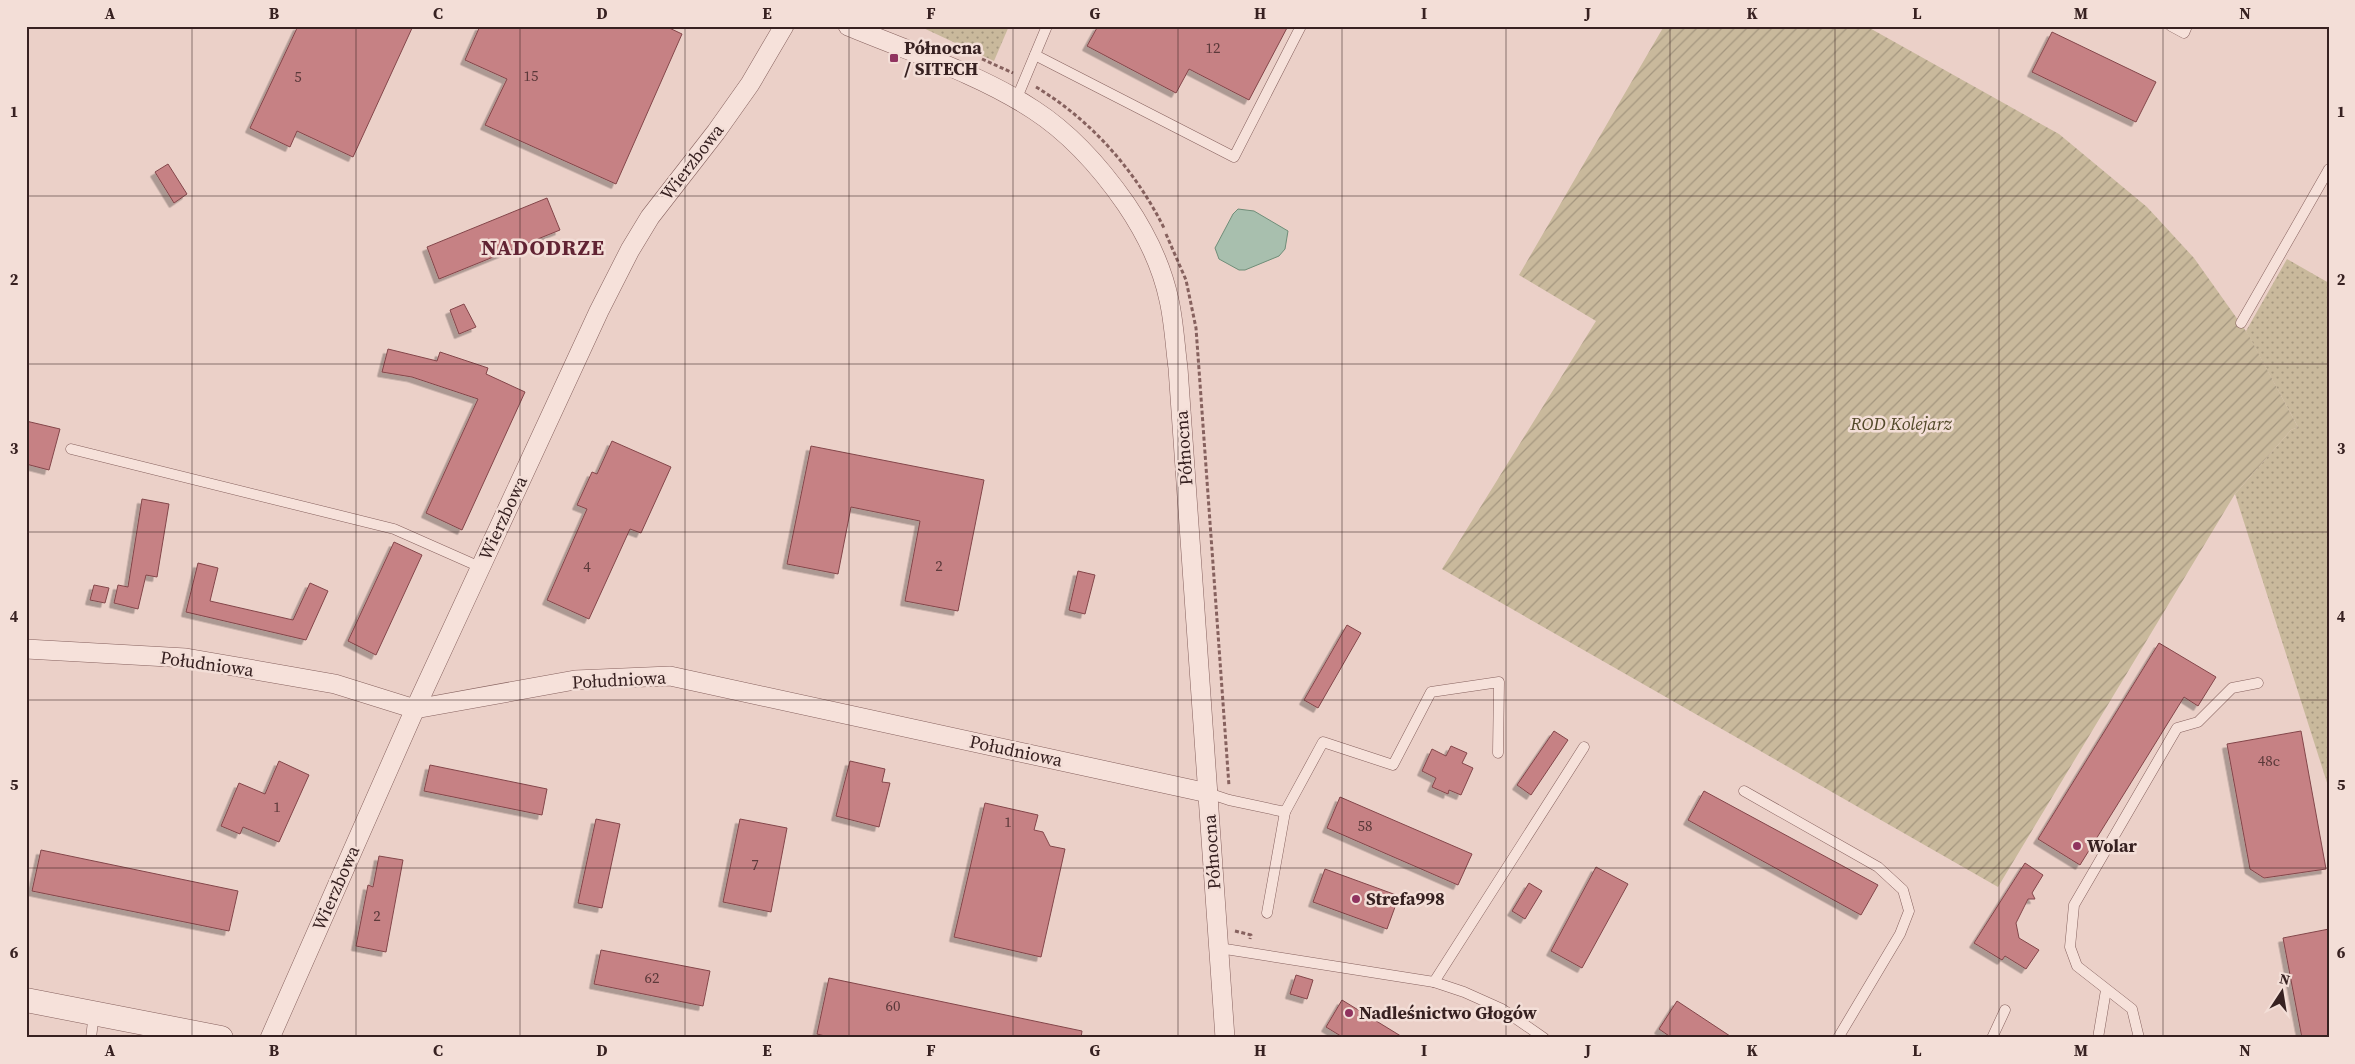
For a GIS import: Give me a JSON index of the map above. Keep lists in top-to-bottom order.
{
  "streets": {
    "street": ["Wierzbowa", "Północna", "Południowa"]
  },
  "crossings": [
    ["Wierzbowa", "Południowa"],
    ["Północna", "Południowa"]
  ],
  "districts": ["NADODRZE"],
  "parks": ["ROD Kolejarz"],
  "places": {
    "transit": ["Północna / SITECH"],
    "other": ["Wolar", "Strefa998", "Nadleśnictwo Głogów"]
  },
  "house_numbers": [
    "12",
    "15",
    "5",
    "2",
    "4",
    "48c",
    "1",
    "1",
    "58",
    "7",
    "2",
    "62",
    "60"
  ],
  "north": "top",
  "grid": {
    "columns": [
      "A",
      "B",
      "C",
      "D",
      "E",
      "F",
      "G",
      "H",
      "I",
      "J",
      "K",
      "L",
      "M",
      "N"
    ],
    "rows": [
      "1",
      "2",
      "3",
      "4",
      "5",
      "6"
    ]
  }
}
